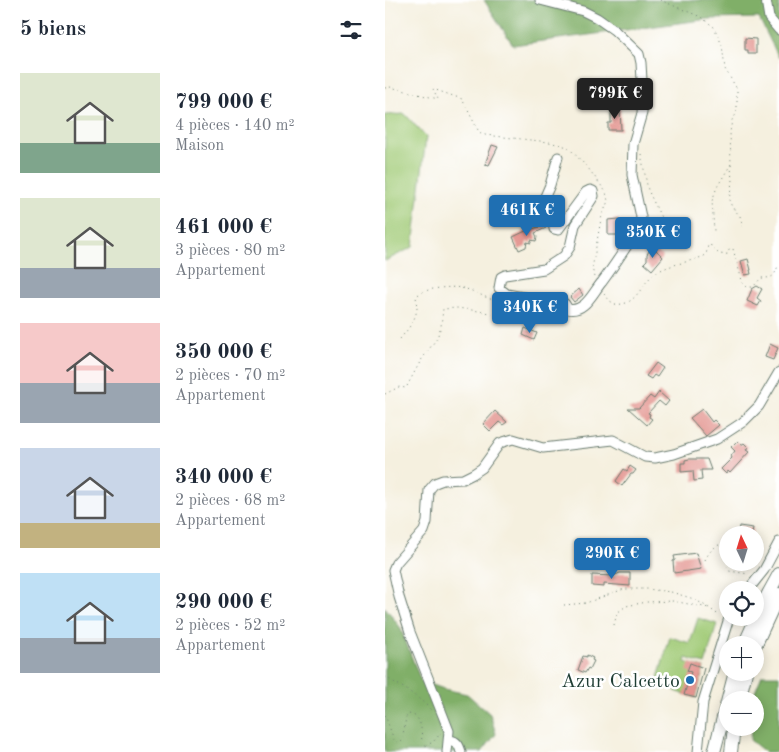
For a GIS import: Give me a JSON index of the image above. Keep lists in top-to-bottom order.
{
  "places": ["Azur Calcetto"],
  "north": "top",
  "page": {
    "heading": "5 biens",
    "list": [
      {
        "name": "799 000 €",
        "note": "4 pièces · 140 m² · Maison"
      },
      {
        "name": "461 000 €",
        "note": "3 pièces · 80 m² · Appartement"
      },
      {
        "name": "350 000 €",
        "note": "2 pièces · 70 m² · Appartement"
      },
      {
        "name": "340 000 €",
        "note": "2 pièces · 68 m² · Appartement"
      },
      {
        "name": "290 000 €",
        "note": "2 pièces · 52 m² · Appartement"
      }
    ],
    "price": [
      "799K €",
      "461K €",
      "350K €",
      "340K €",
      "290K €"
    ],
    "map_buttons": ["+", "−"]
  }
}
